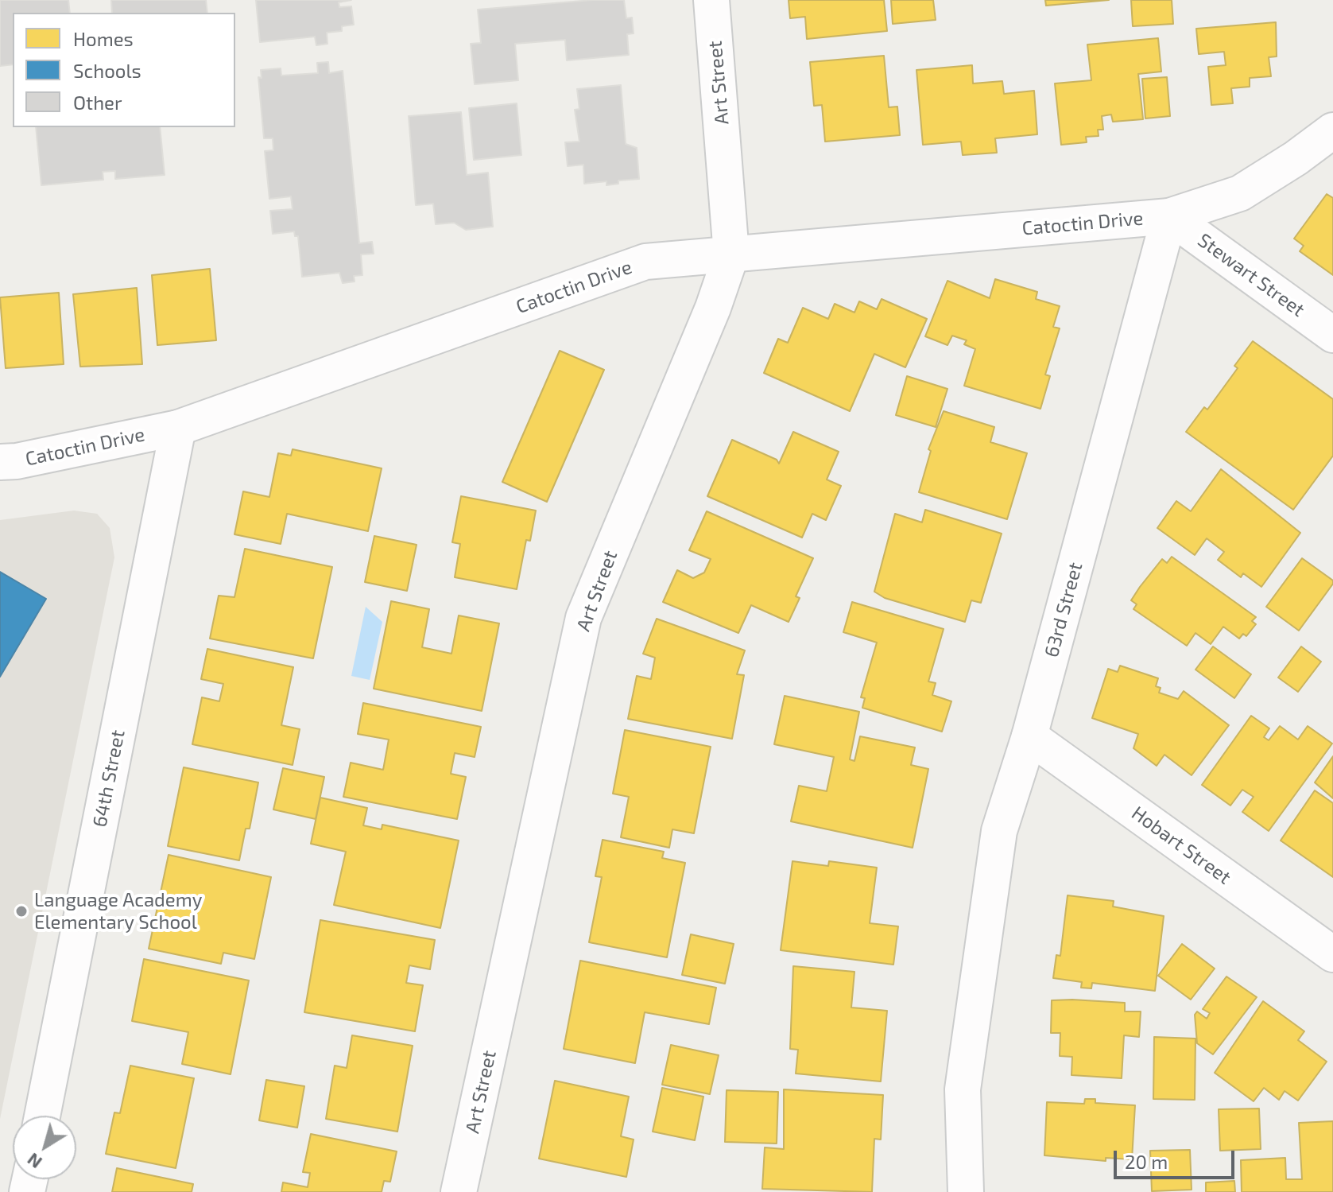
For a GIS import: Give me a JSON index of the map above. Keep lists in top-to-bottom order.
{
  "streets": {
    "street": [
      "Art Street",
      "Catoctin Drive",
      "Stewart Street",
      "63rd Street",
      "64th Street",
      "Hobart Street"
    ]
  },
  "crossings": [
    ["Art Street", "Catoctin Drive"],
    ["Catoctin Drive", "Stewart Street"],
    ["Catoctin Drive", "63rd Street"],
    ["Catoctin Drive", "64th Street"],
    ["Stewart Street", "63rd Street"],
    ["63rd Street", "Hobart Street"]
  ],
  "places": ["Language Academy Elementary School"],
  "legend": ["Homes", "Schools", "Other"],
  "scale_bar": "20 m",
  "north": "bottom left"
}
